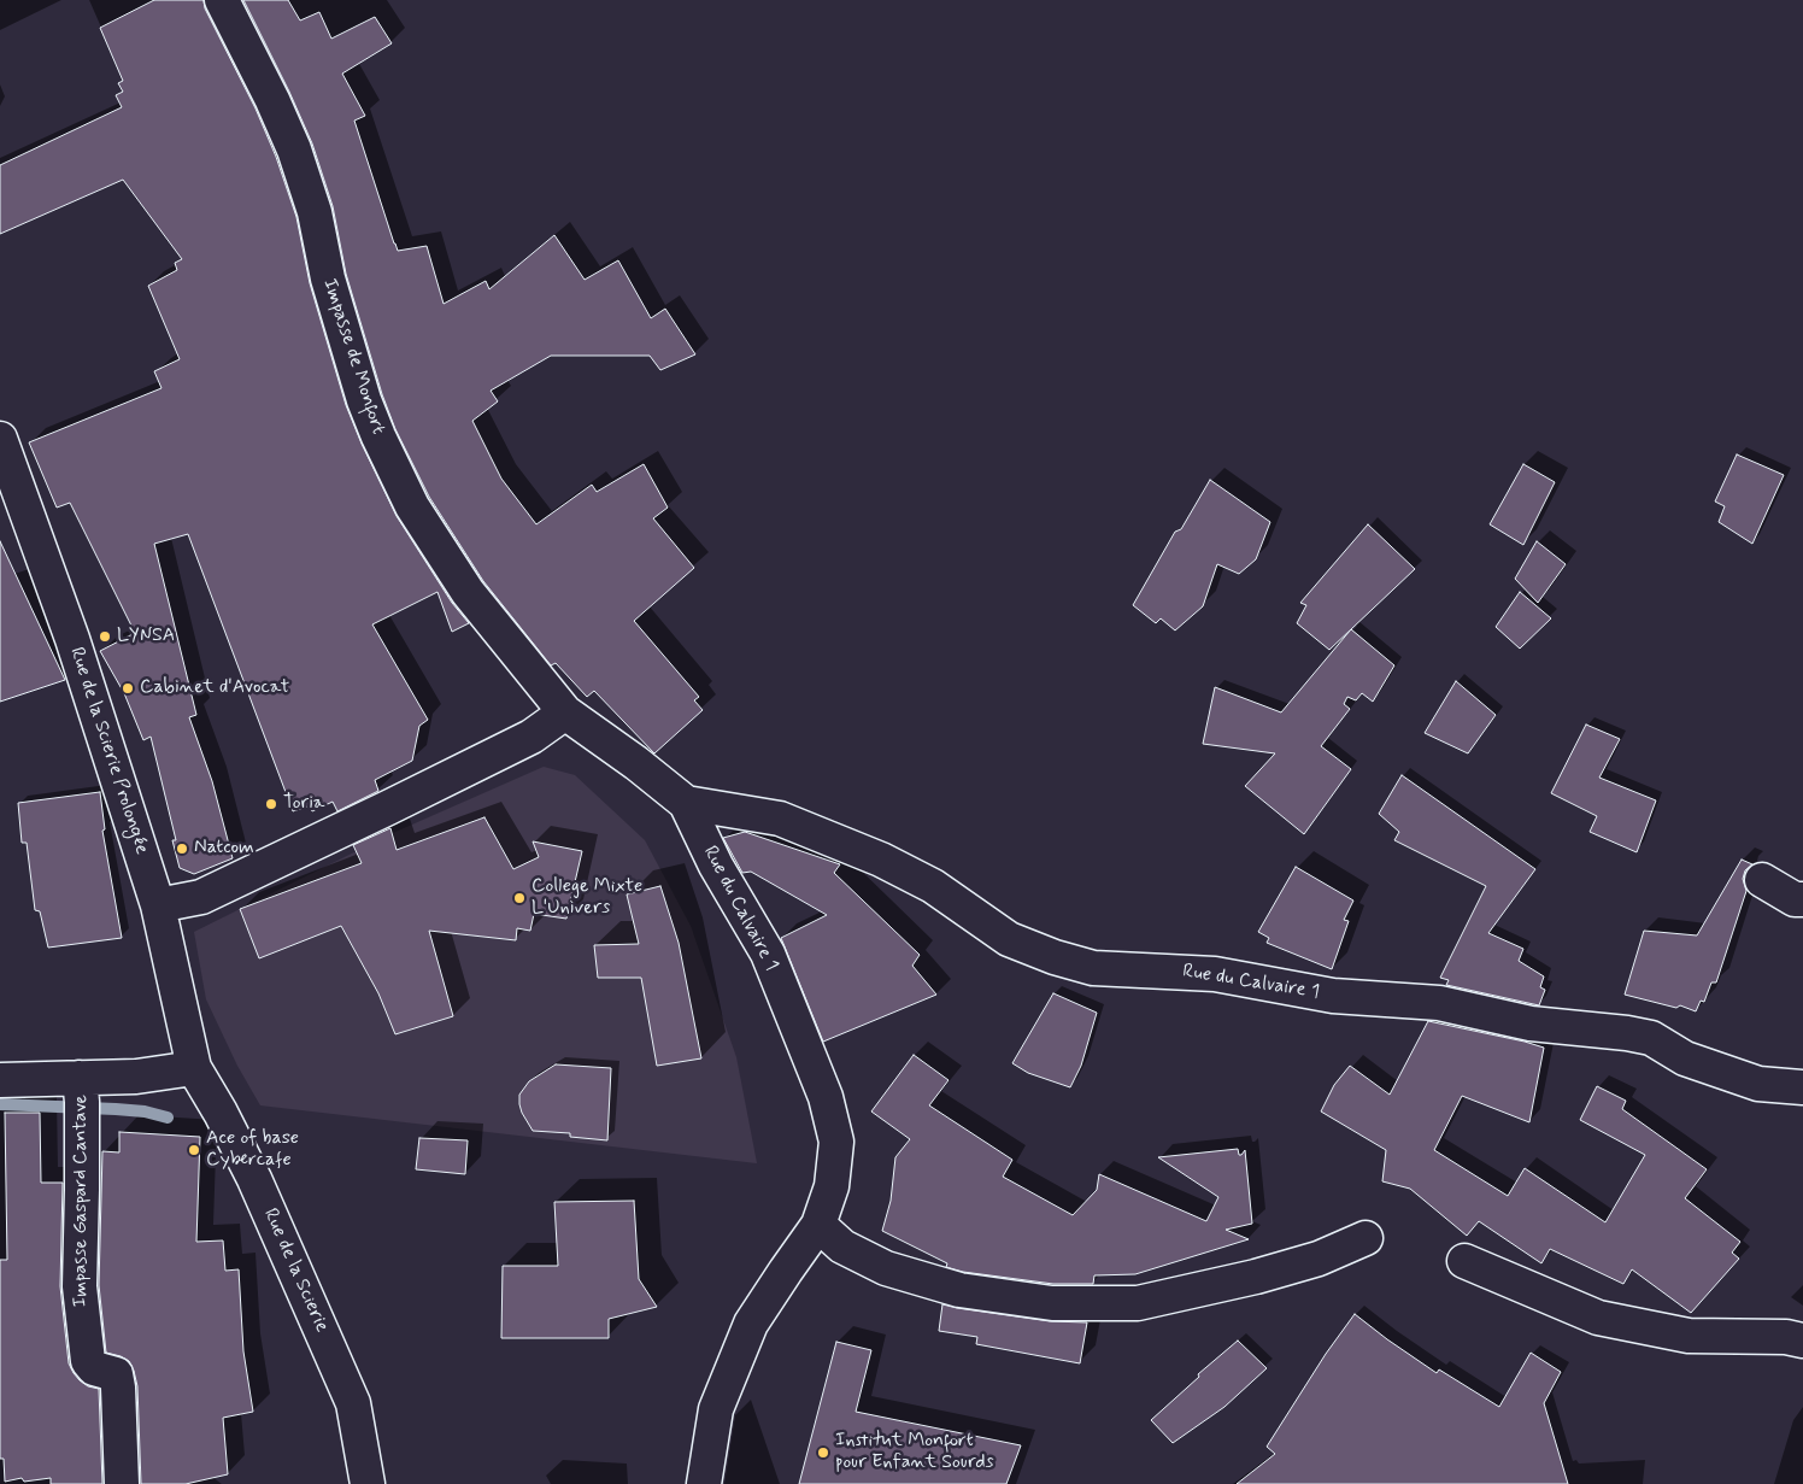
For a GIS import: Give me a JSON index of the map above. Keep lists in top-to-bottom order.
{
  "streets": {
    "street": [
      "Impasse de Monfort",
      "Rue de la Scierie Prolongée",
      "Rue du Calvaire 1",
      "Impasse Gaspard Cantave",
      "Rue de la Scierie"
    ]
  },
  "crossings": [
    ["Impasse de Monfort", "Rue du Calvaire 1"],
    ["Rue de la Scierie Prolongée", "Rue de la Scierie"]
  ],
  "places": [
    "LYNSA",
    "Cabinet d'Avocat",
    "Toria",
    "Natcom",
    "College Mixte L'Univers",
    "Ace of base Cybercafe",
    "Institut Monfort pour Enfant Sourds"
  ]
}
